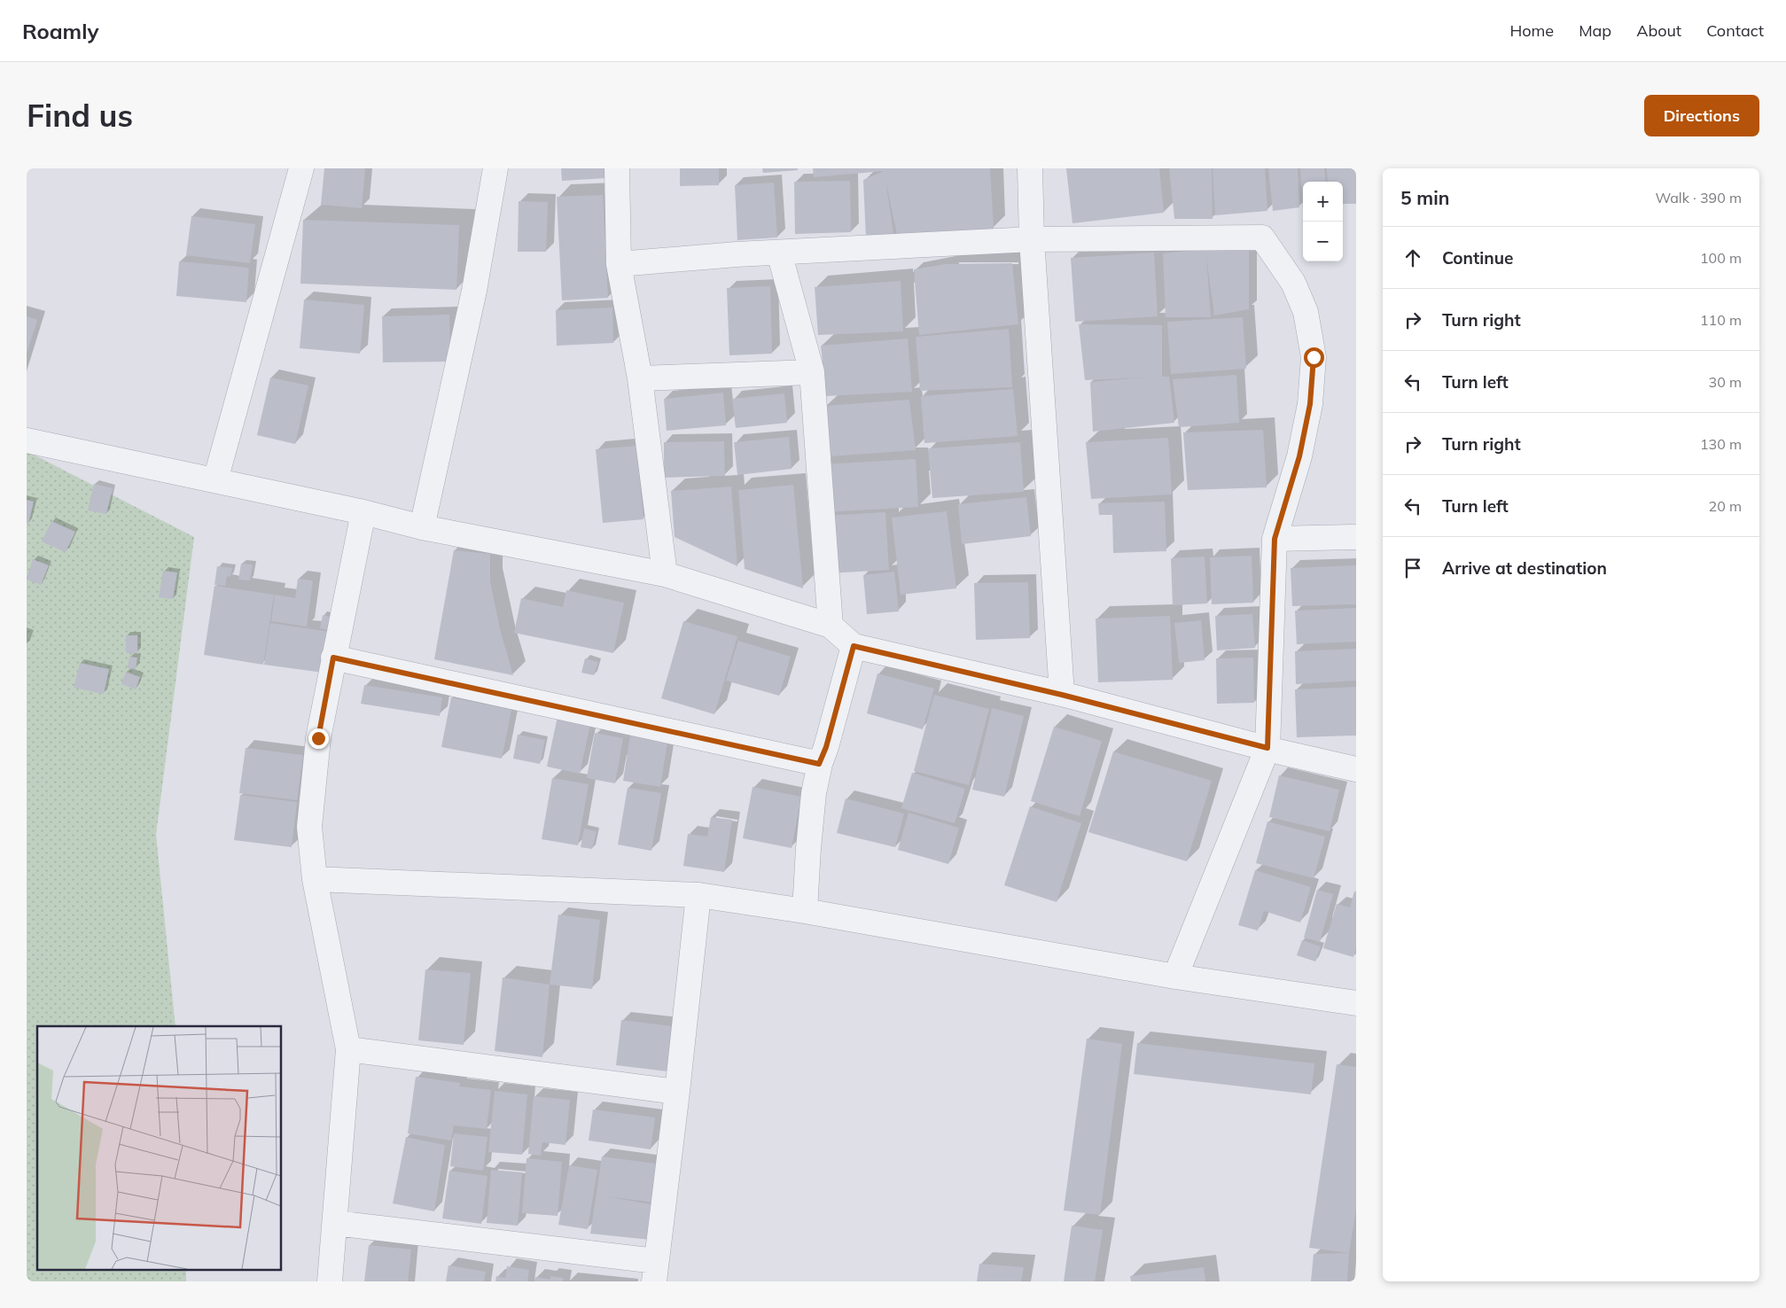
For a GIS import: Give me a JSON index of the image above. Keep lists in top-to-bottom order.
{
  "page": {
    "header": "Roamly",
    "nav": [
      "Home",
      "Map",
      "About",
      "Contact"
    ],
    "buttons": "Directions",
    "title": "Find us",
    "heading": ["5 min", "Walk · 390 m"],
    "map_buttons": ["+", "−"],
    "list": [
      ["Continue", "100 m"],
      ["Turn right", "110 m"],
      ["Turn left", "30 m"],
      ["Turn right", "130 m"],
      ["Turn left", "20 m"],
      "Arrive at destination"
    ]
  }
}
